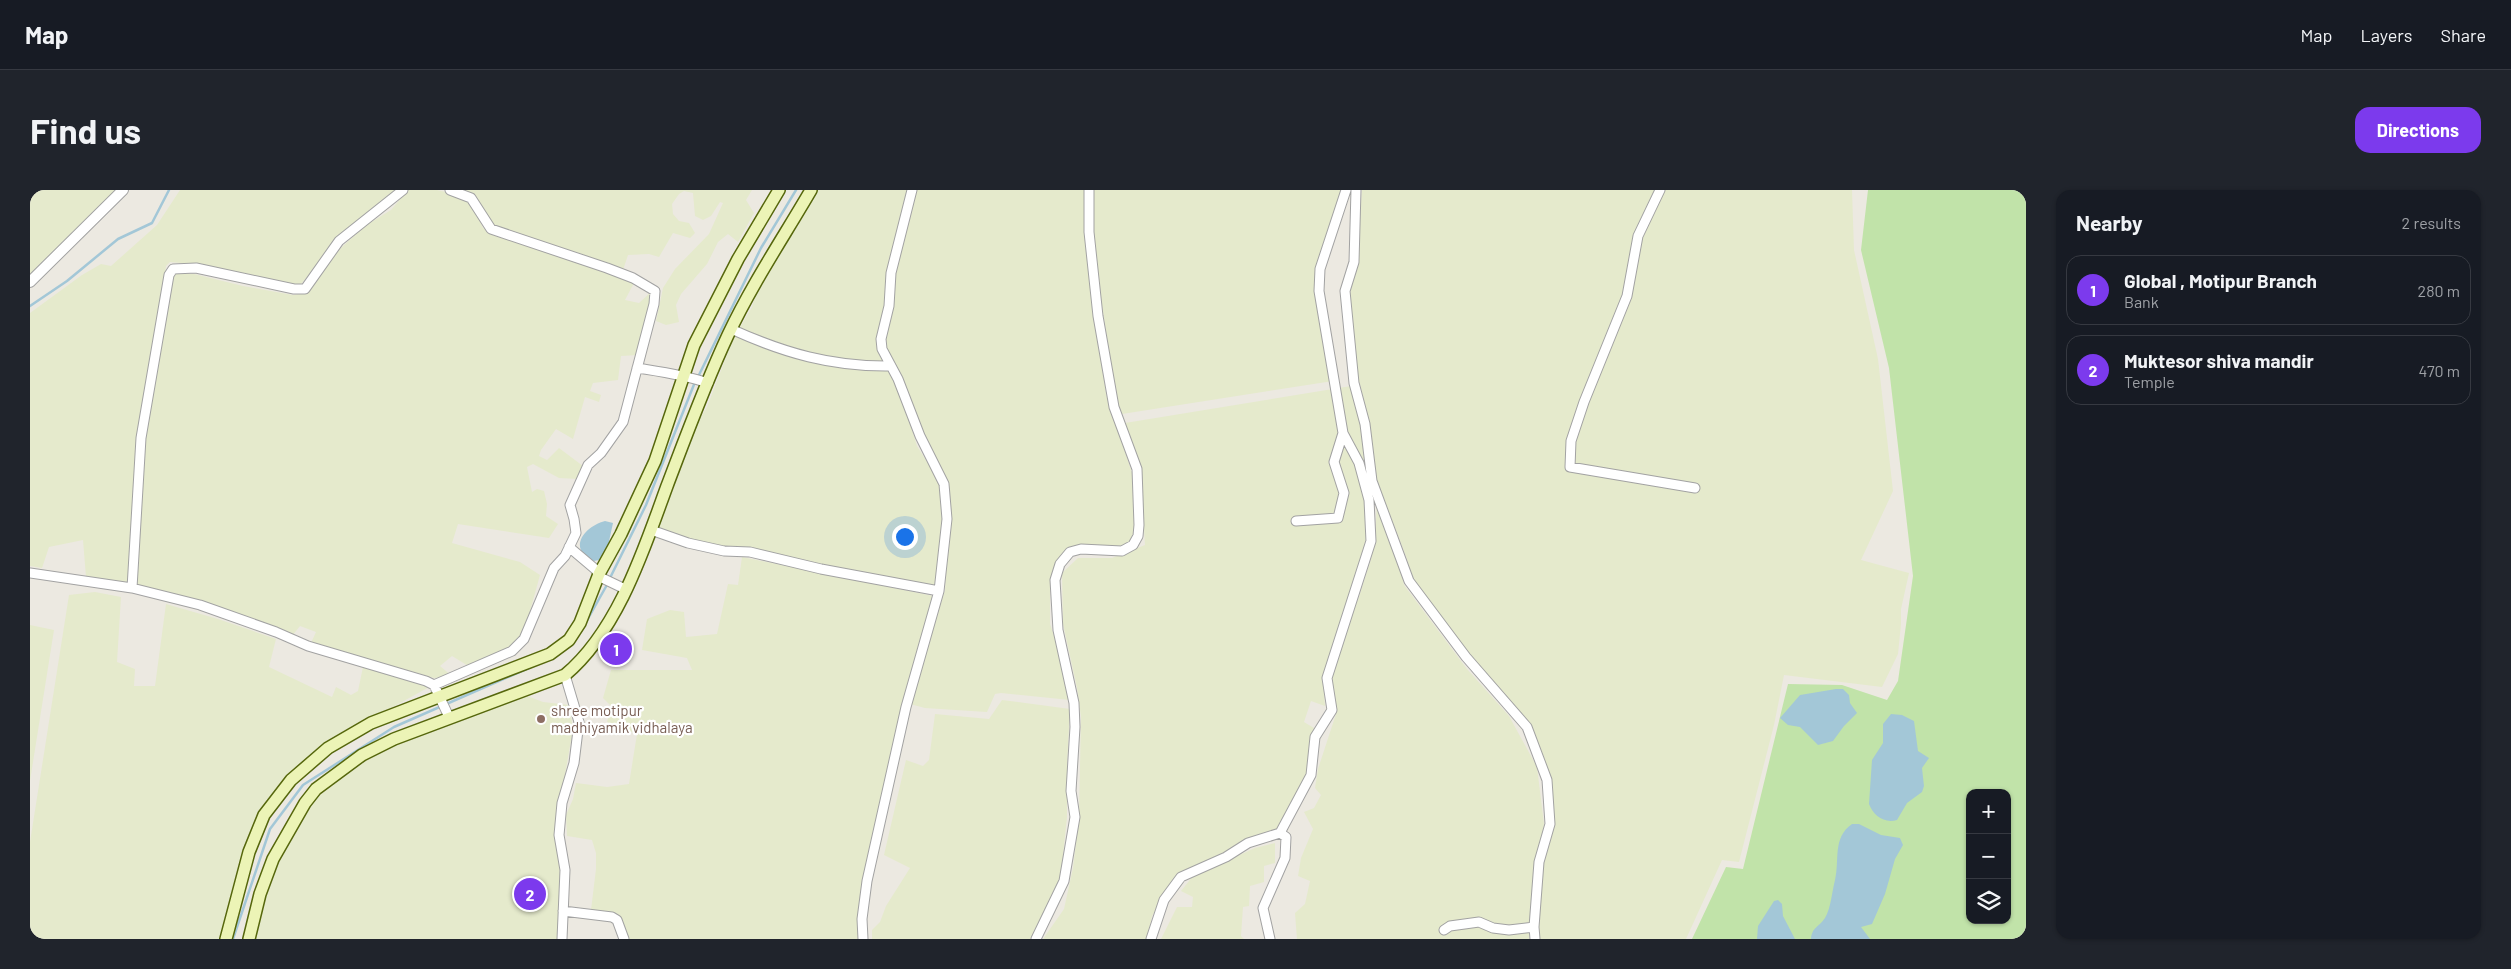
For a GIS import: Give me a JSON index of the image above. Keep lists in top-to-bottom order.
{
  "places": ["shree motipur madhiyamik vidhalaya"],
  "page": {
    "header": "Map",
    "nav": ["Map", "Layers", "Share"],
    "buttons": "Directions",
    "title": "Find us",
    "heading": ["Nearby", "2 results"],
    "list": [
      {
        "mark": "1",
        "name": "Global , Motipur Branch",
        "note": "Bank",
        "value": "280 m"
      },
      {
        "mark": "2",
        "name": "Muktesor shiva mandir",
        "note": "Temple",
        "value": "470 m"
      }
    ],
    "pins": ["1", "2"],
    "map_buttons": ["+", "−"]
  }
}
